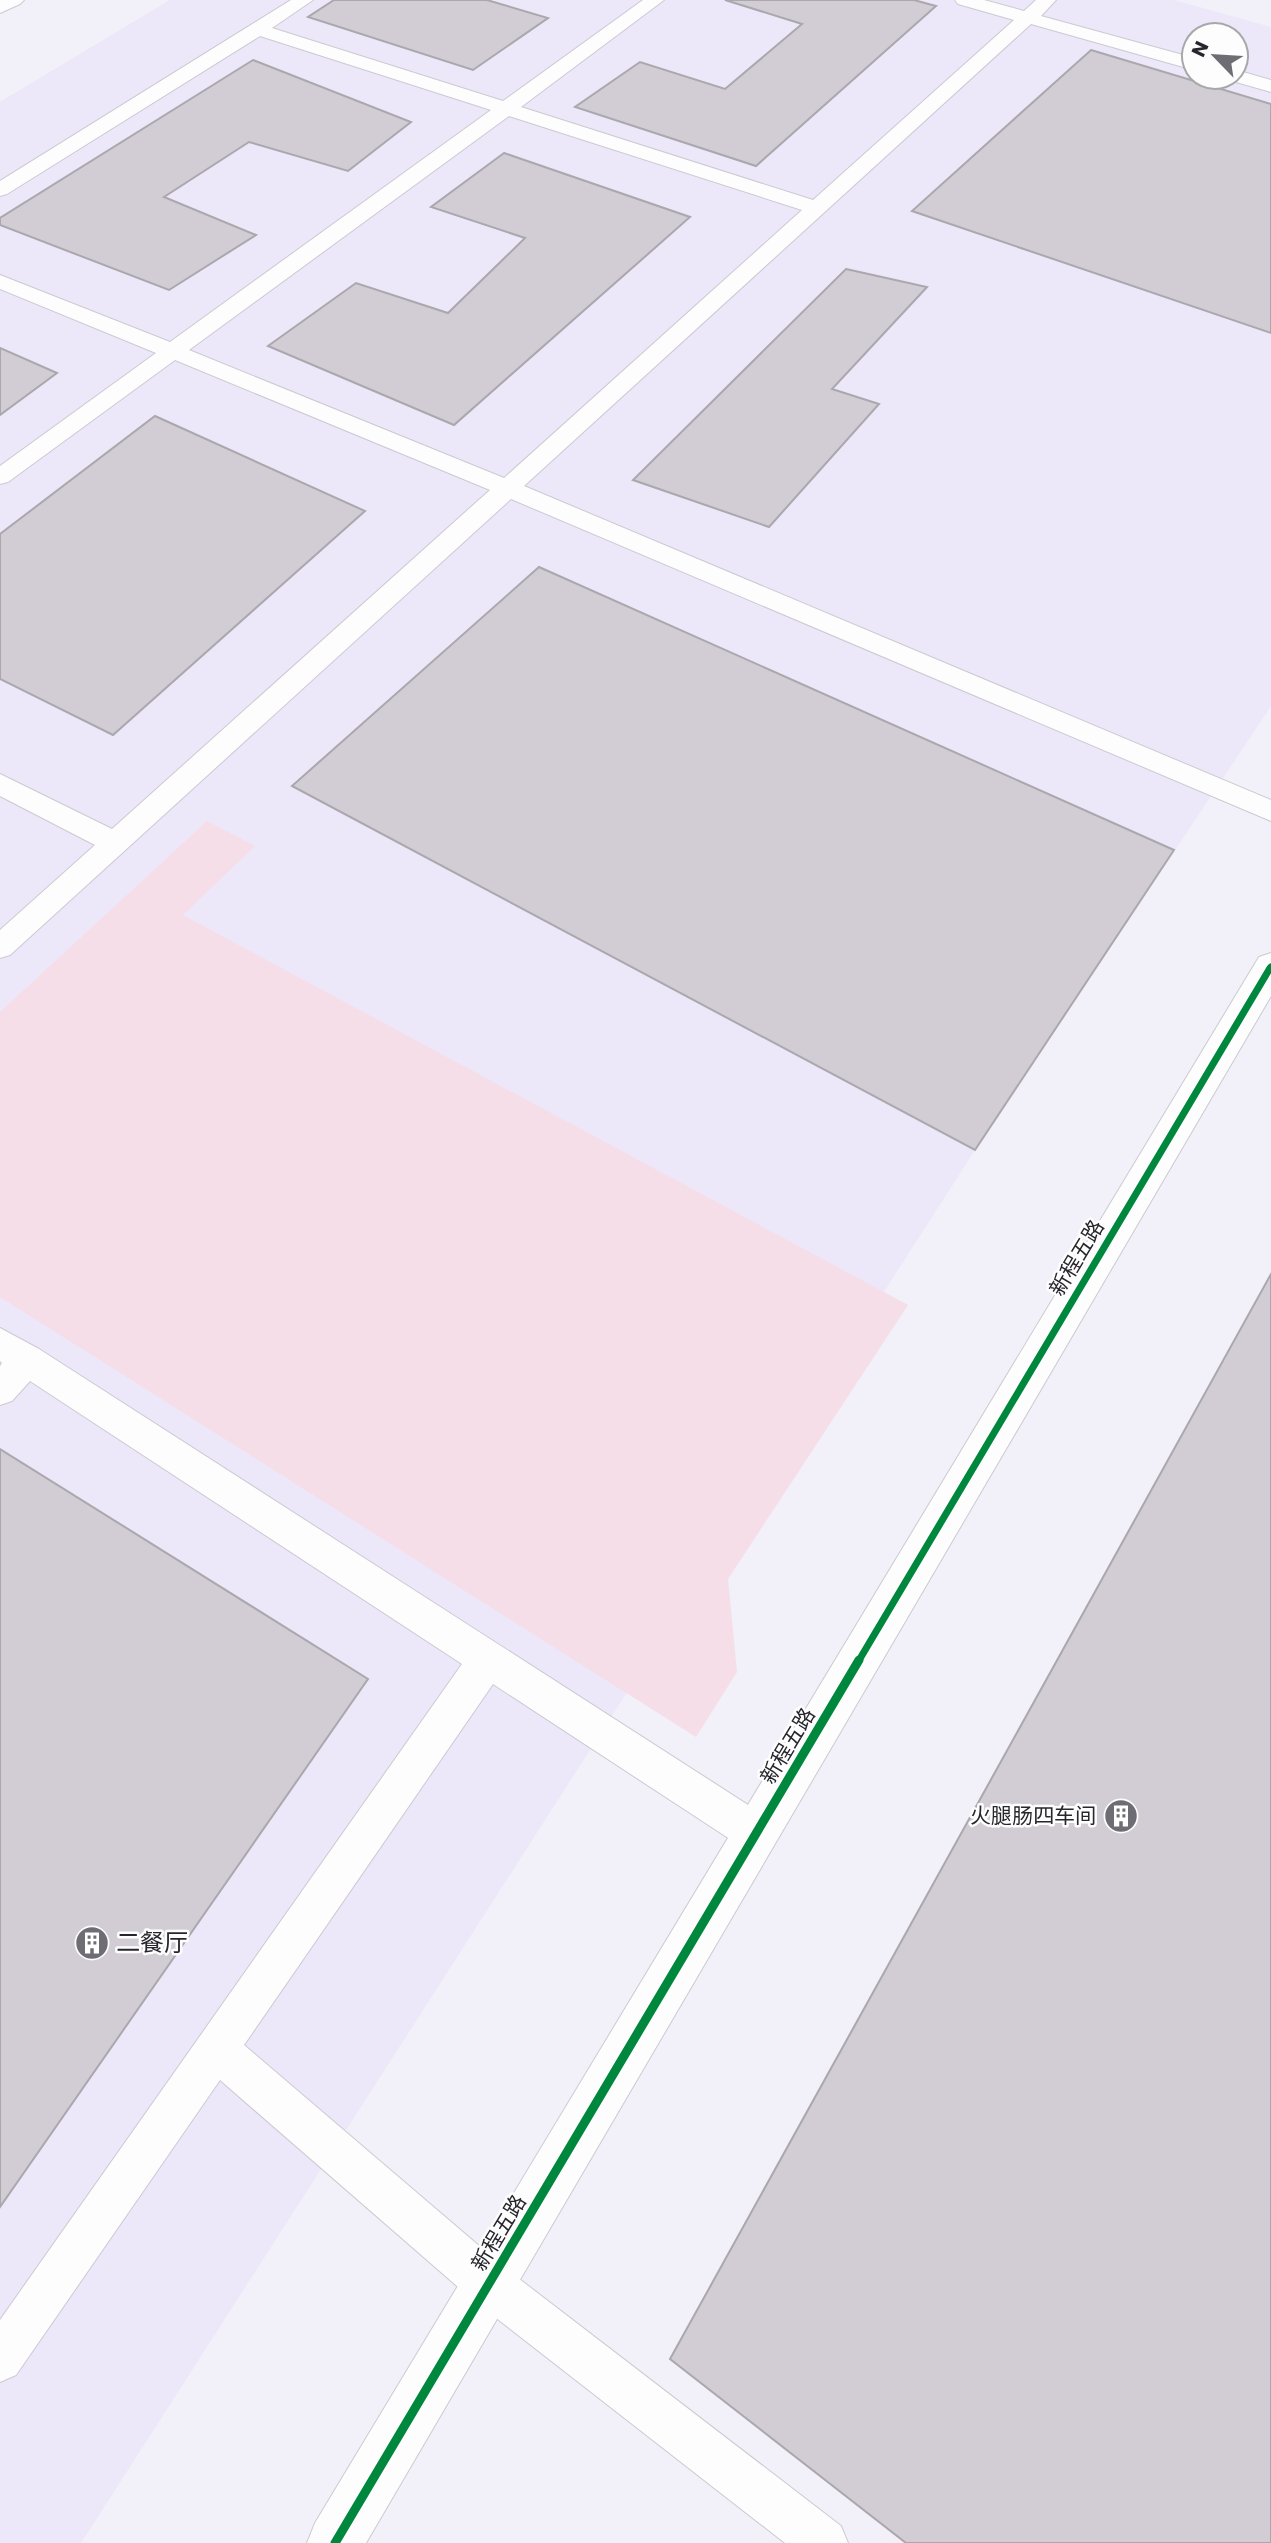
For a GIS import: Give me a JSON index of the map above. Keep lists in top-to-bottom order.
{
  "streets": {
    "street": ["新程五路"]
  },
  "places": {
    "building": ["火腿肠四车间", "二餐厅"]
  },
  "north": "top left"
}
